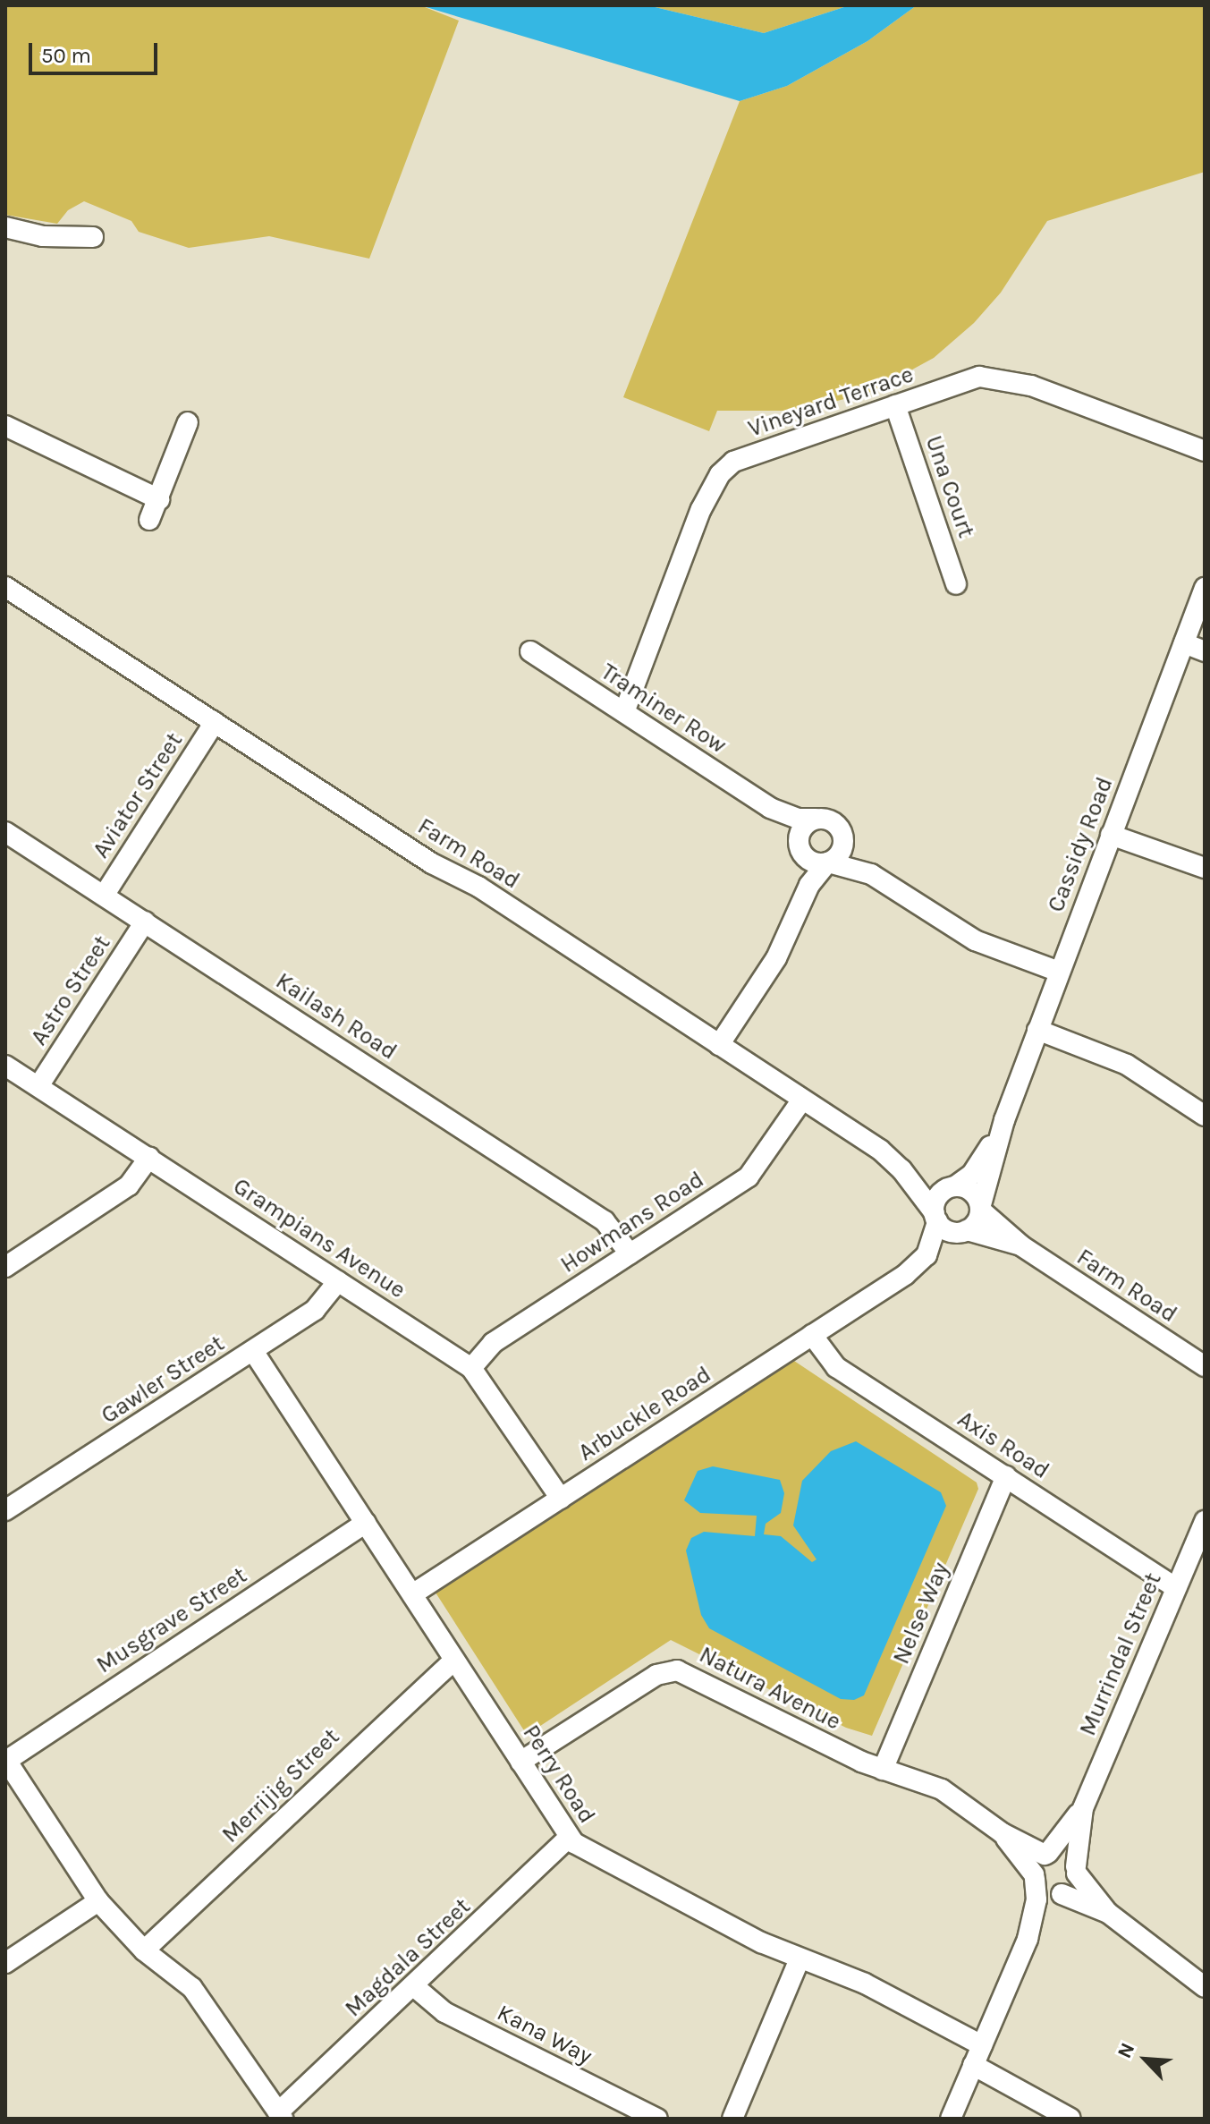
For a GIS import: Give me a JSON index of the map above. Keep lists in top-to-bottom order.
{
  "streets": {
    "street": [
      "Vineyard Terrace",
      "Una Court",
      "Traminer Row",
      "Aviator Street",
      "Cassidy Road",
      "Farm Road",
      "Astro Street",
      "Kailash Road",
      "Howmans Road",
      "Grampians Avenue",
      "Gawler Street",
      "Arbuckle Road",
      "Axis Road",
      "Nelse Way",
      "Musgrave Street",
      "Murrindal Street",
      "Natura Avenue",
      "Perry Road",
      "Merrijig Street",
      "Magdala Street",
      "Kana Way"
    ]
  },
  "crossings": [
    ["Vineyard Terrace", "Una Court"],
    ["Vineyard Terrace", "Traminer Row"],
    ["Aviator Street", "Farm Road"],
    ["Aviator Street", "Kailash Road"],
    ["Cassidy Road", "Farm Road"],
    ["Cassidy Road", "Arbuckle Road"],
    ["Farm Road", "Howmans Road"],
    ["Farm Road", "Arbuckle Road"],
    ["Astro Street", "Kailash Road"],
    ["Astro Street", "Grampians Avenue"],
    ["Kailash Road", "Howmans Road"],
    ["Howmans Road", "Grampians Avenue"],
    ["Grampians Avenue", "Gawler Street"],
    ["Grampians Avenue", "Arbuckle Road"],
    ["Gawler Street", "Perry Road"],
    ["Arbuckle Road", "Axis Road"],
    ["Arbuckle Road", "Perry Road"],
    ["Axis Road", "Nelse Way"],
    ["Axis Road", "Murrindal Street"],
    ["Nelse Way", "Natura Avenue"],
    ["Musgrave Street", "Perry Road"],
    ["Murrindal Street", "Natura Avenue"],
    ["Natura Avenue", "Perry Road"],
    ["Perry Road", "Merrijig Street"],
    ["Perry Road", "Magdala Street"],
    ["Magdala Street", "Kana Way"]
  ],
  "scale_bar": "50 m",
  "north": "top left"
}
